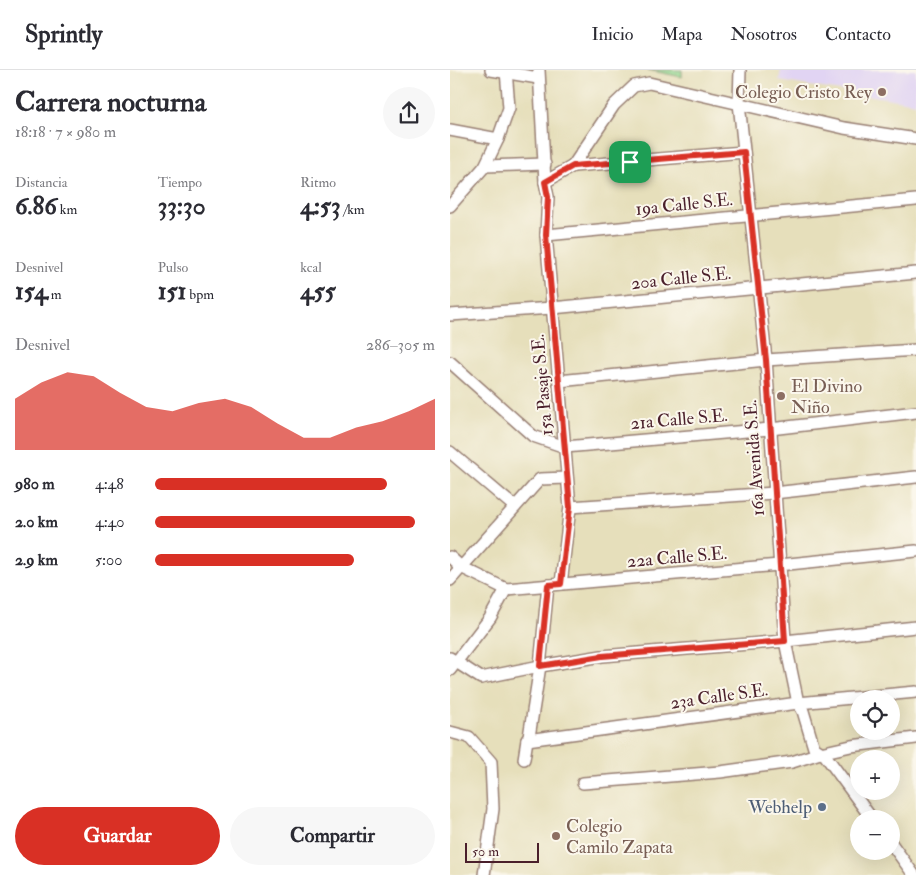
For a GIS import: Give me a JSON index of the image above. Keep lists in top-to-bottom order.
{
  "streets": {
    "street": [
      "19a Calle S.E.",
      "20a Calle S.E.",
      "15a Pasaje S.E.",
      "21a Calle S.E.",
      "16a Avenida S.E.",
      "22a Calle S.E.",
      "23a Calle S.E."
    ]
  },
  "crossings": [
    ["19a Calle S.E.", "15a Pasaje S.E."],
    ["19a Calle S.E.", "16a Avenida S.E."],
    ["20a Calle S.E.", "15a Pasaje S.E."],
    ["20a Calle S.E.", "16a Avenida S.E."],
    ["15a Pasaje S.E.", "21a Calle S.E."],
    ["15a Pasaje S.E.", "22a Calle S.E."],
    ["21a Calle S.E.", "16a Avenida S.E."],
    ["16a Avenida S.E.", "22a Calle S.E."],
    ["16a Avenida S.E.", "23a Calle S.E."]
  ],
  "places": [
    "Colegio Cristo Rey",
    "El Divino Niño",
    "Webhelp",
    "Colegio Camilo Zapata"
  ],
  "scale_bar": "50 m",
  "page": {
    "header": "Sprintly",
    "nav": [
      "Inicio",
      "Mapa",
      "Nosotros",
      "Contacto"
    ],
    "heading": ["Carrera nocturna", "18:18 · 7 × 980 m"],
    "stats": [
      ["Distancia", "6.86 km"],
      ["Tiempo", "33:30"],
      ["Ritmo", "4:53 /km"],
      ["Desnivel", "154 m"],
      ["Pulso", "151 bpm"],
      ["kcal", "455"]
    ],
    "chart": ["Desnivel", "286–305 m"],
    "list": [
      {
        "name": "980 m",
        "note": "4:48"
      },
      {
        "name": "2.0 km",
        "note": "4:40"
      },
      {
        "name": "2.9 km",
        "note": "5:00"
      }
    ],
    "map_buttons": ["+", "−"],
    "buttons": ["Guardar", "Compartir"],
    "scale": "50 m"
  }
}
